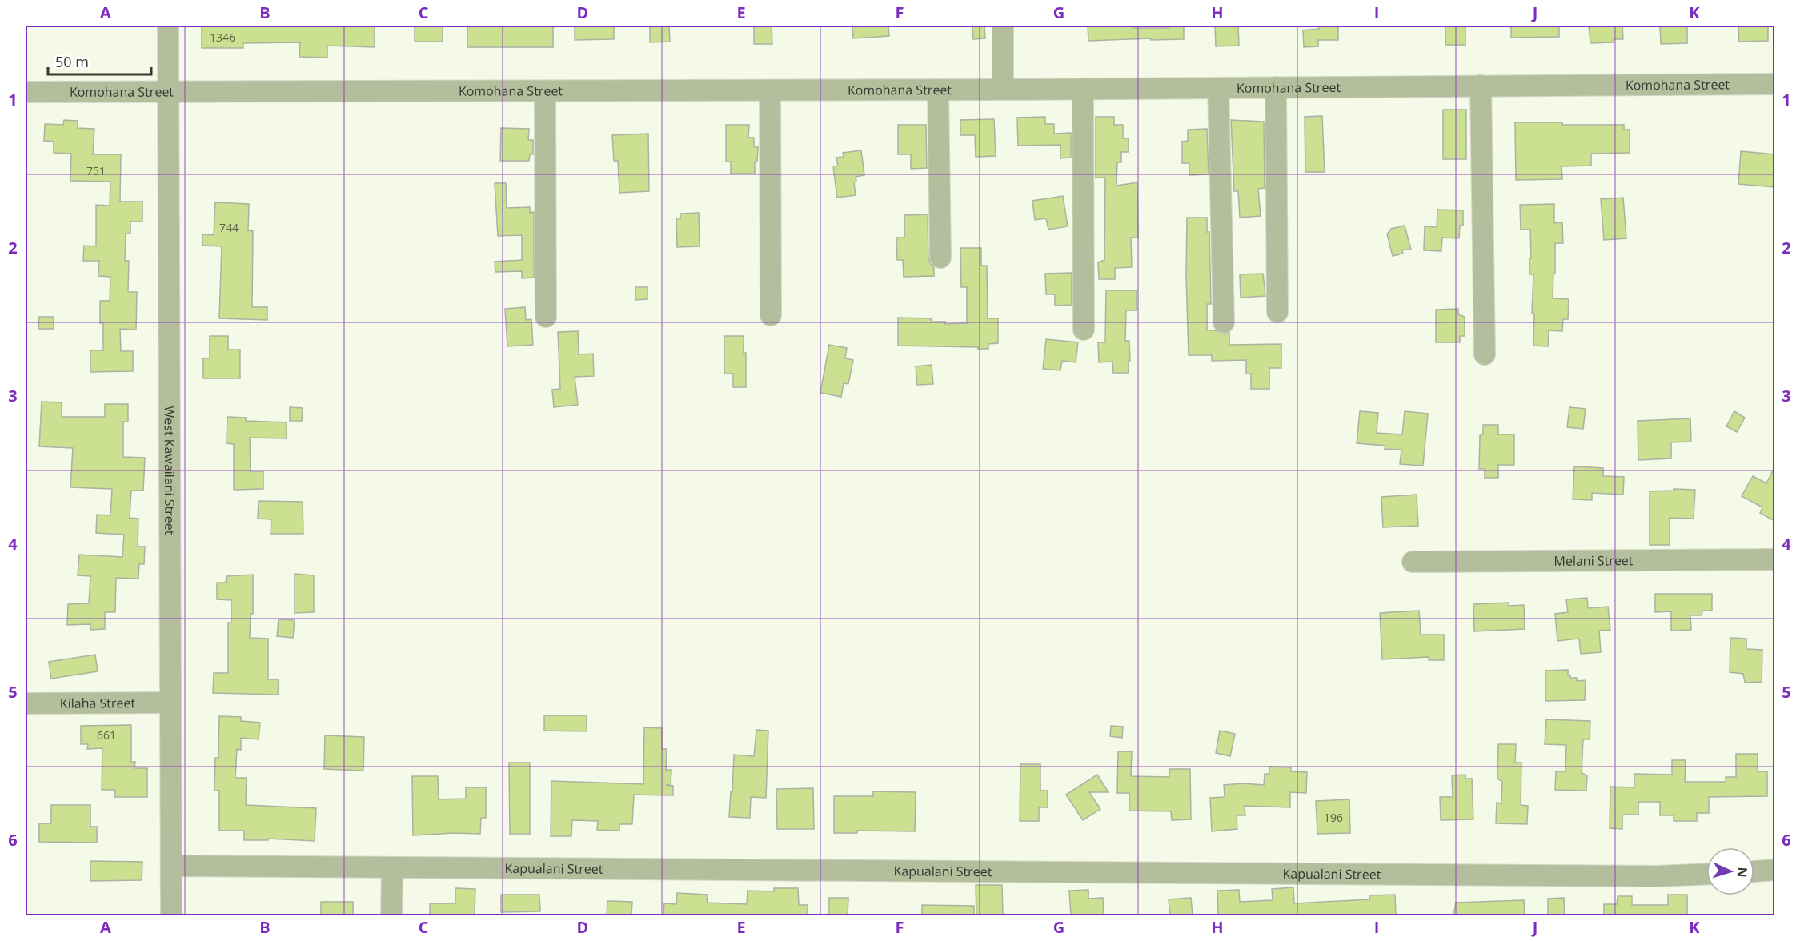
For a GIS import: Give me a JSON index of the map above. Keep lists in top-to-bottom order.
{
  "streets": {
    "street": [
      "Komohana Street",
      "West Kawailani Street",
      "Melani Street",
      "Kilaha Street",
      "Kapualani Street"
    ]
  },
  "crossings": [
    ["Komohana Street", "West Kawailani Street"],
    ["West Kawailani Street", "Kilaha Street"],
    ["West Kawailani Street", "Kapualani Street"]
  ],
  "house_numbers": [
    "1346",
    "751",
    "744",
    "661",
    "196"
  ],
  "scale_bar": "50 m",
  "north": "right",
  "grid": {
    "columns": [
      "A",
      "B",
      "C",
      "D",
      "E",
      "F",
      "G",
      "H",
      "I",
      "J",
      "K"
    ],
    "rows": [
      "1",
      "2",
      "3",
      "4",
      "5",
      "6"
    ]
  }
}
